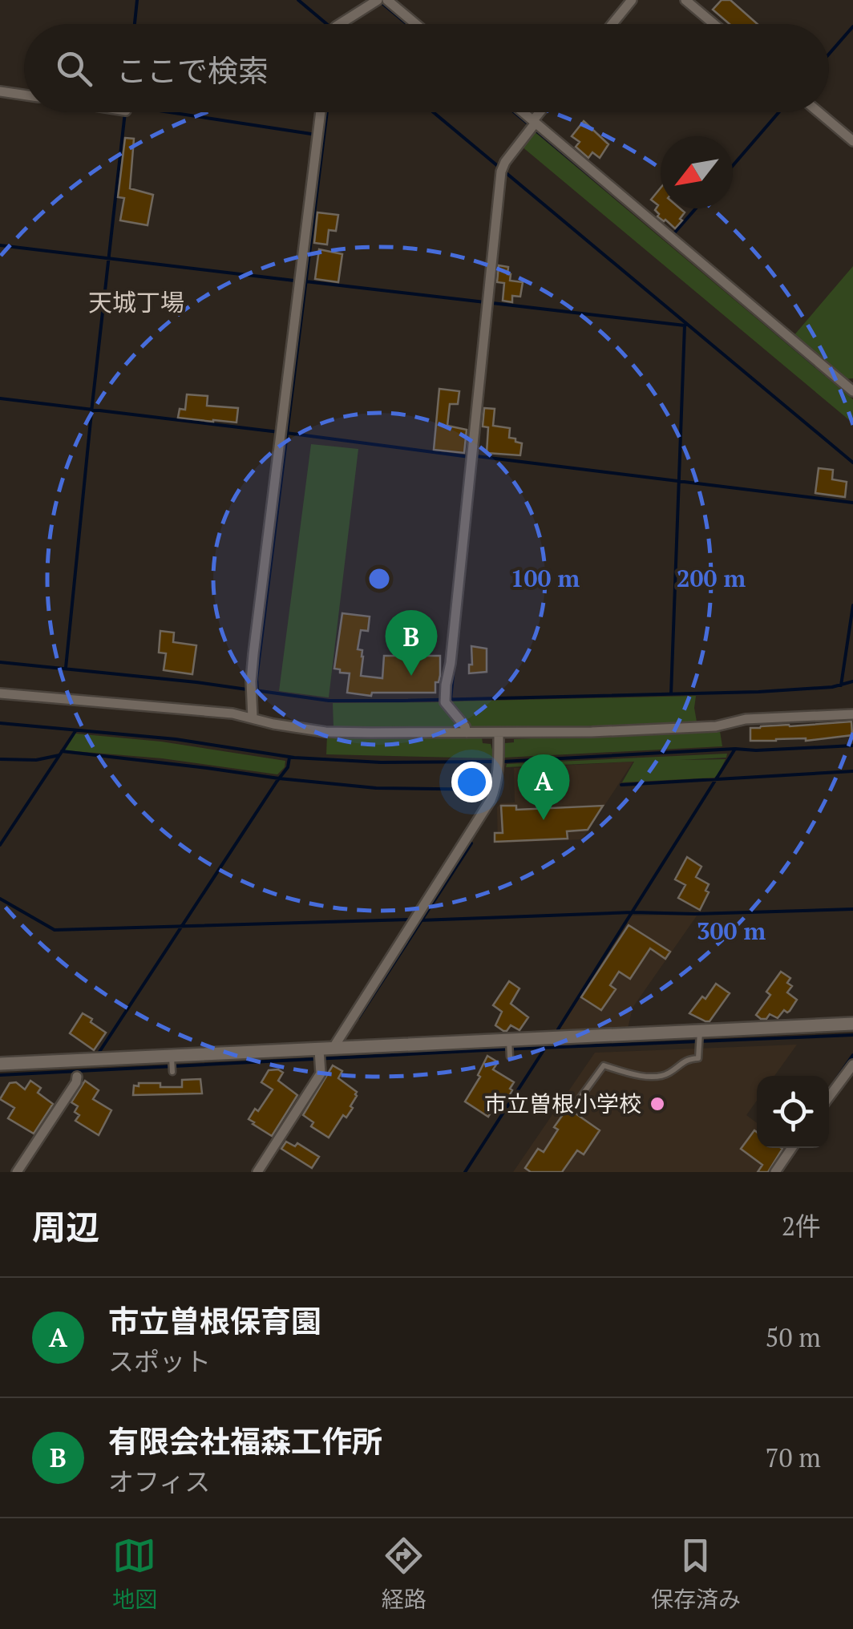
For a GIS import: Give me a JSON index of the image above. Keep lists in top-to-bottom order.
{
  "districts": ["天城丁場"],
  "places": ["市立曽根小学校"],
  "north": "bottom left",
  "page": {
    "search": "ここで検索",
    "pins": ["B", "A"],
    "heading": ["周辺", "2件"],
    "list": [
      {
        "mark": "A",
        "name": "市立曽根保育園",
        "note": "スポット",
        "value": "50 m"
      },
      {
        "mark": "B",
        "name": "有限会社福森工作所",
        "note": "オフィス",
        "value": "70 m"
      }
    ],
    "nav": ["地図", "経路", "保存済み"]
  },
  "rings": ["100 m", "200 m", "300 m"]
}
